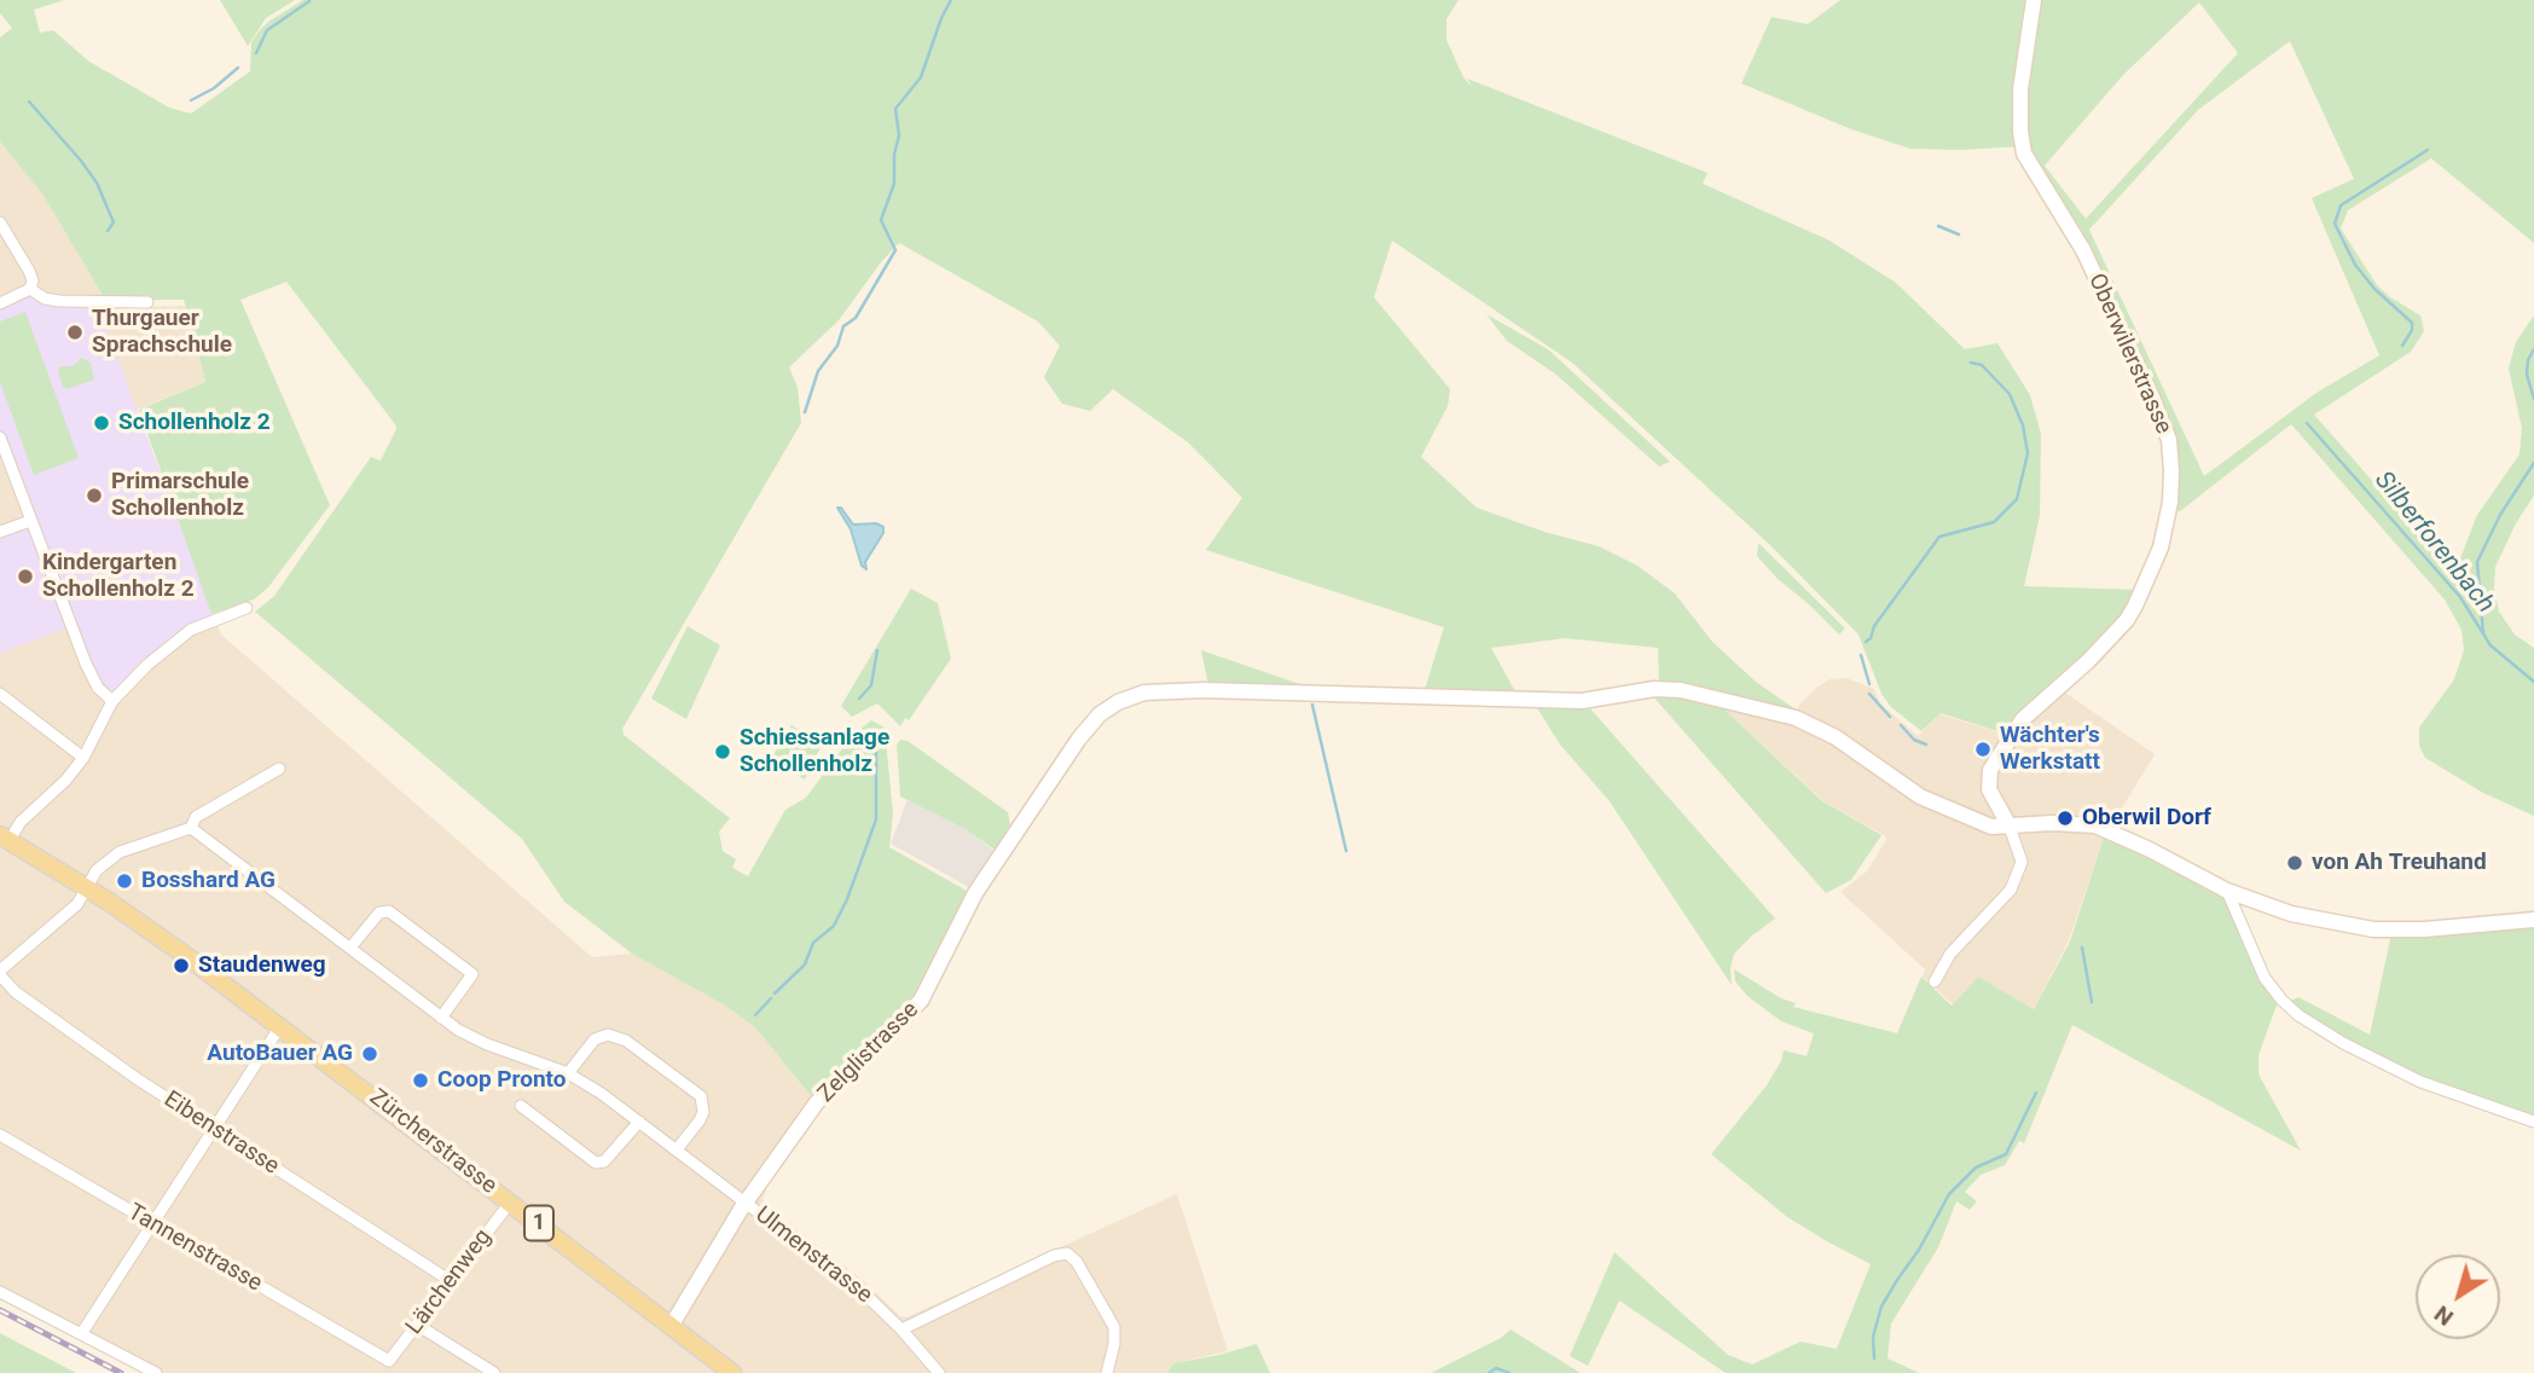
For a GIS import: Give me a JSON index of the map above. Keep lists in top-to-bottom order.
{
  "streets": {
    "main road": ["Zürcherstrasse", "1"],
    "street": [
      "Oberwilerstrasse",
      "Zelglistrasse",
      "Eibenstrasse",
      "Tannenstrasse",
      "Ulmenstrasse",
      "Lärchenweg"
    ]
  },
  "crossings": [
    ["Oberwilerstrasse", "Zelglistrasse"],
    ["Zelglistrasse", "Zürcherstrasse"],
    ["Zelglistrasse", "Ulmenstrasse"],
    ["Eibenstrasse", "Lärchenweg"],
    ["Zürcherstrasse", "Lärchenweg"],
    ["Tannenstrasse", "Lärchenweg"]
  ],
  "water": ["Silberforenbach"],
  "places": [
    "Thurgauer Sprachschule",
    "Schollenholz 2",
    "Primarschule Schollenholz",
    "Kindergarten Schollenholz 2",
    "Wächter's Werkstatt",
    "Schiessanlage Schollenholz",
    "Oberwil Dorf",
    "von Ah Treuhand",
    "Bosshard AG",
    "Staudenweg",
    "AutoBauer AG",
    "Coop Pronto"
  ],
  "north": "bottom left"
}
